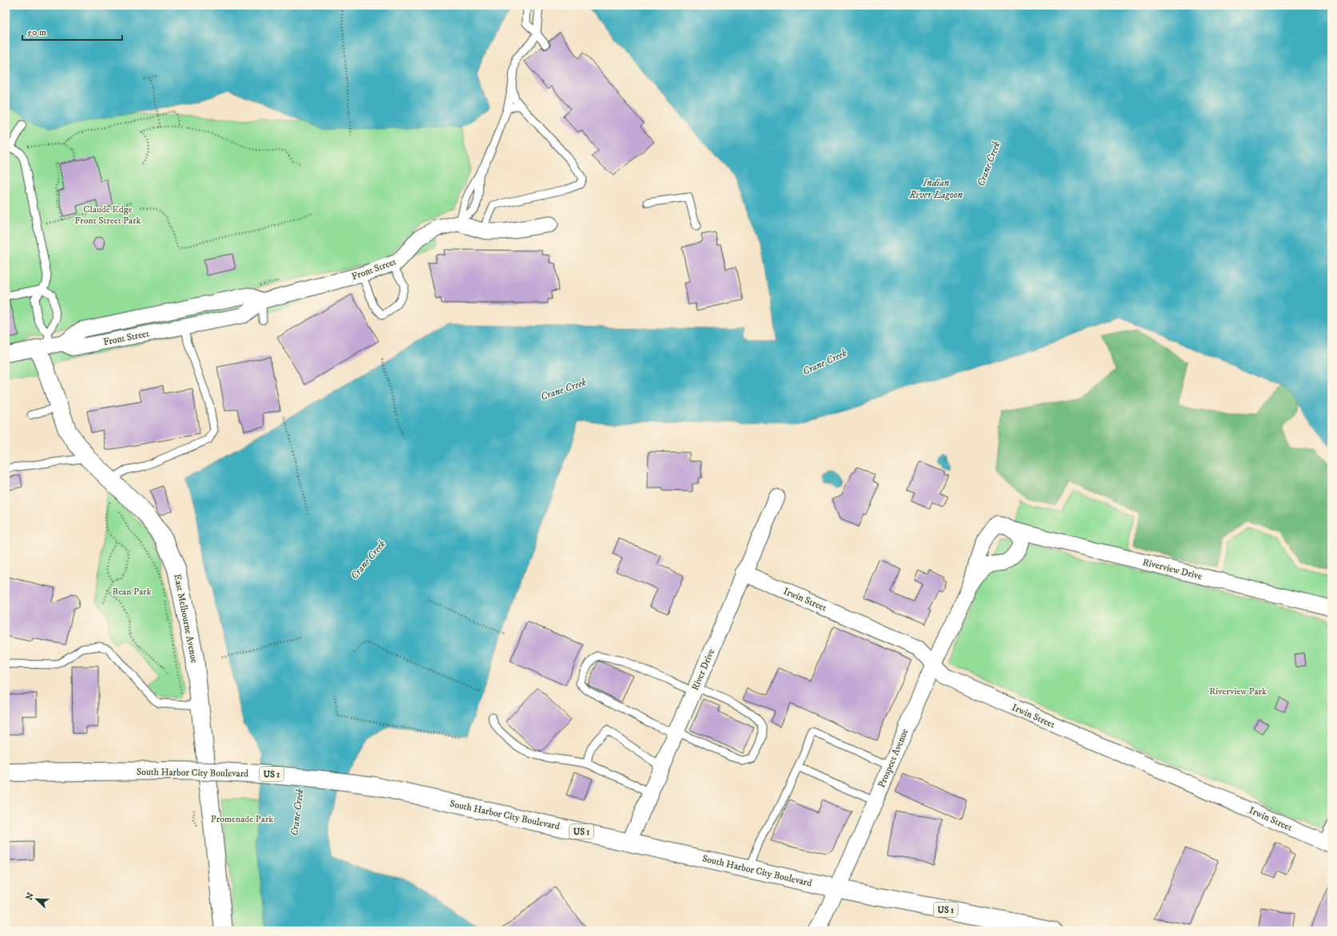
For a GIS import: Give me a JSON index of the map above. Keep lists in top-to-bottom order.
{
  "streets": {
    "main road": ["East Melbourne Avenue", "South Harbor City Boulevard", "US 1"],
    "street": [
      "Front Street",
      "Riverview Drive",
      "Irwin Street",
      "River Drive",
      "Prospect Avenue"
    ]
  },
  "crossings": [
    ["Front Street", "East Melbourne Avenue"],
    ["Riverview Drive", "Prospect Avenue"],
    ["Irwin Street", "River Drive"],
    ["Irwin Street", "Prospect Avenue"],
    ["River Drive", "South Harbor City Boulevard"],
    ["Prospect Avenue", "South Harbor City Boulevard"]
  ],
  "water": ["Crane Creek", "Indian River Lagoon"],
  "parks": [
    "Claude Edge Front Street Park",
    "Bean Park",
    "Riverview Park",
    "Promenade Park"
  ],
  "scale_bar": "50 m",
  "north": "top left"
}
